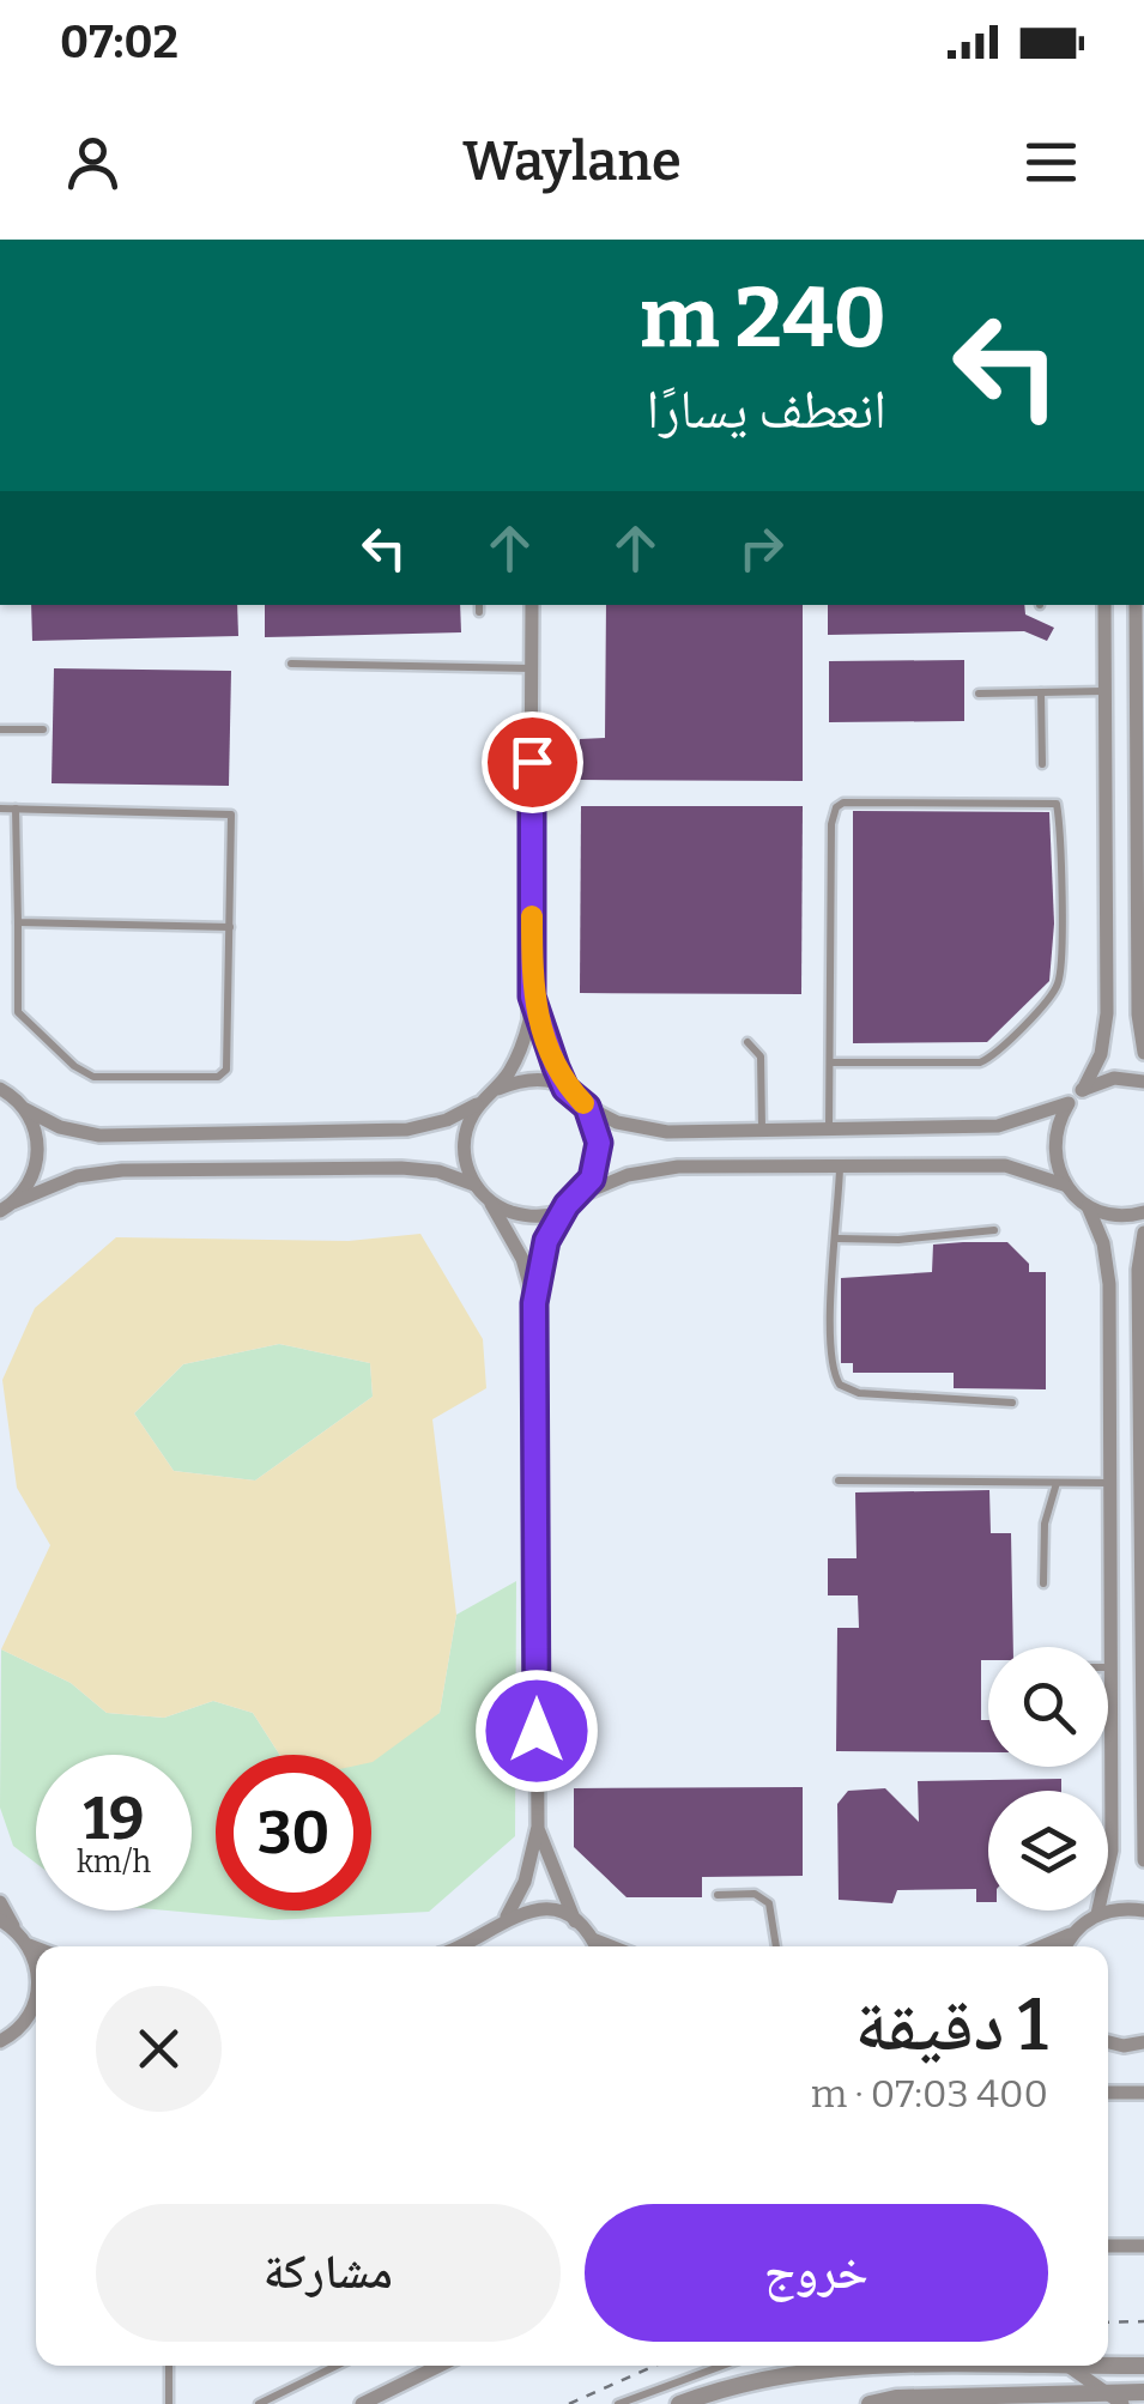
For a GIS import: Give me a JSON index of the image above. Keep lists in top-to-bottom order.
{
  "page": {
    "status": "07:02",
    "header": "Waylane",
    "turn": ["240 m", "انعطف يسارًا"],
    "speed": "19 km/h",
    "limit": "30",
    "heading": ["1 دقيقة", "400 m · 07:03"],
    "buttons": ["خروج", "مشاركة"]
  }
}
